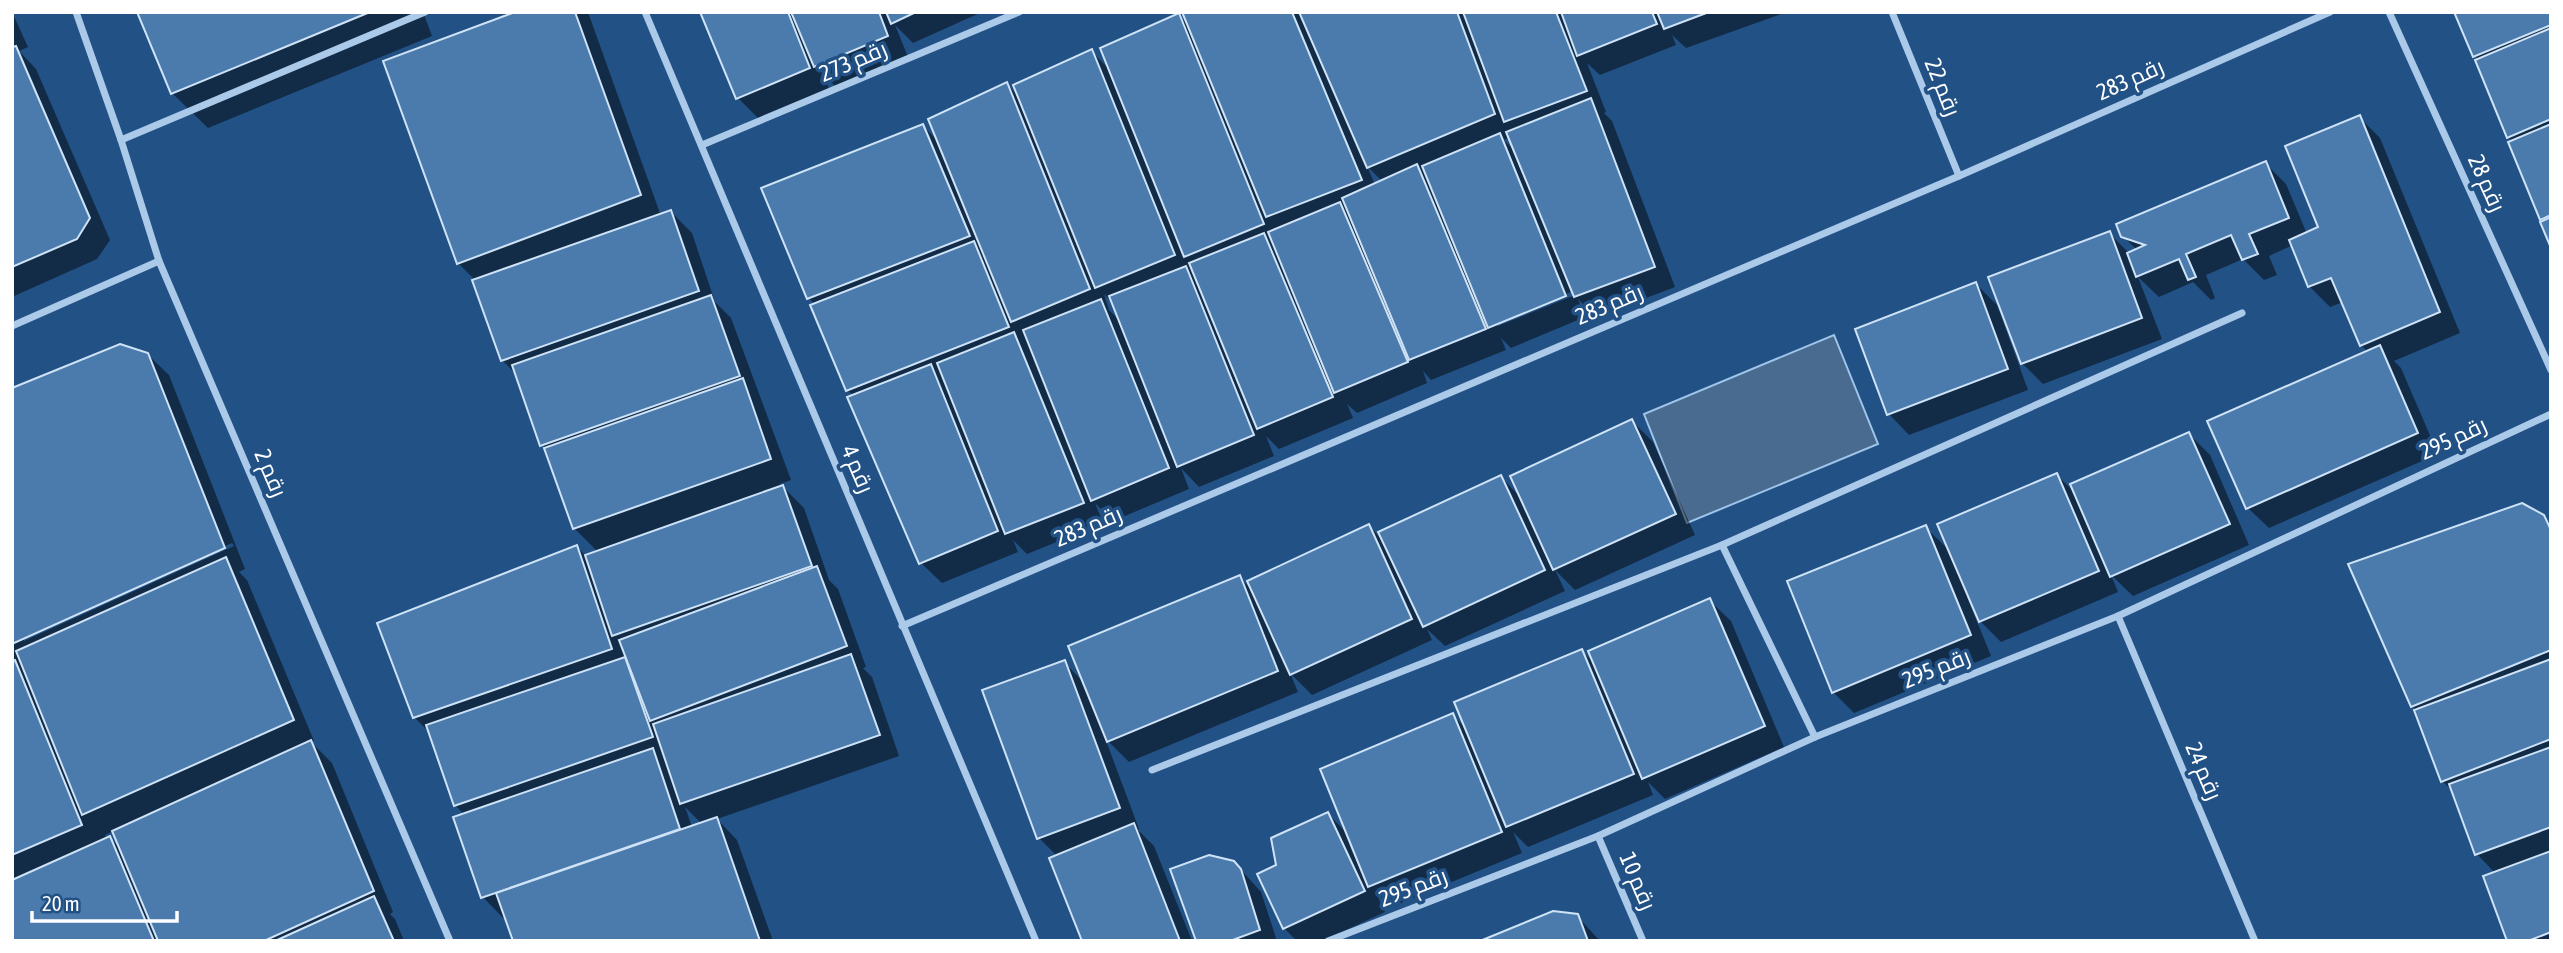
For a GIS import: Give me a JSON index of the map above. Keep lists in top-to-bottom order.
{
  "streets": {
    "street": [
      "رقم 273",
      "رقم 283",
      "رقم 22",
      "رقم 28",
      "رقم 295",
      "رقم 4",
      "رقم 2",
      "رقم 24",
      "رقم 10"
    ]
  },
  "crossings": [
    ["رقم 273", "رقم 4"],
    ["رقم 283", "رقم 22"],
    ["رقم 283", "رقم 4"],
    ["رقم 295", "رقم 24"],
    ["رقم 295", "رقم 10"]
  ],
  "scale_bar": "20 m"
}
